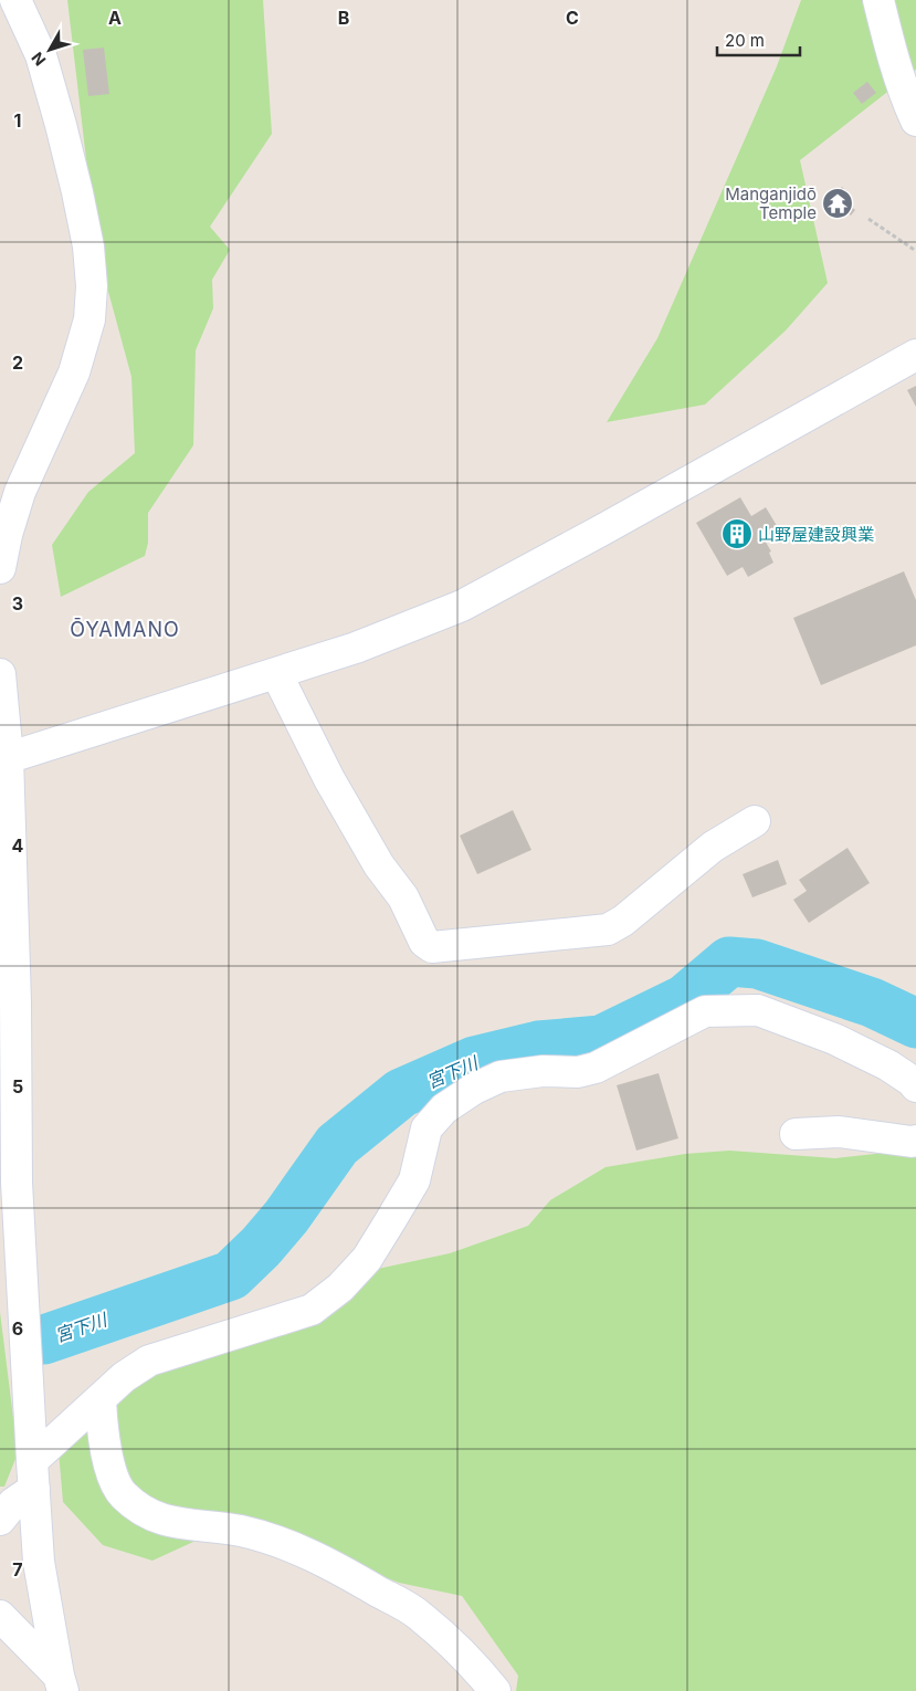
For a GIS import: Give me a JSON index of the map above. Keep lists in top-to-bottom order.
{
  "districts": ["ŌYAMANO"],
  "water": ["宮下川"],
  "places": {
    "temple": ["Manganjidō Temple"],
    "building": ["山野屋建設興業"]
  },
  "scale_bar": "20 m",
  "north": "bottom left",
  "grid": {
    "columns": ["A", "B", "C"],
    "rows": [
      "1",
      "2",
      "3",
      "4",
      "5",
      "6",
      "7"
    ]
  }
}
